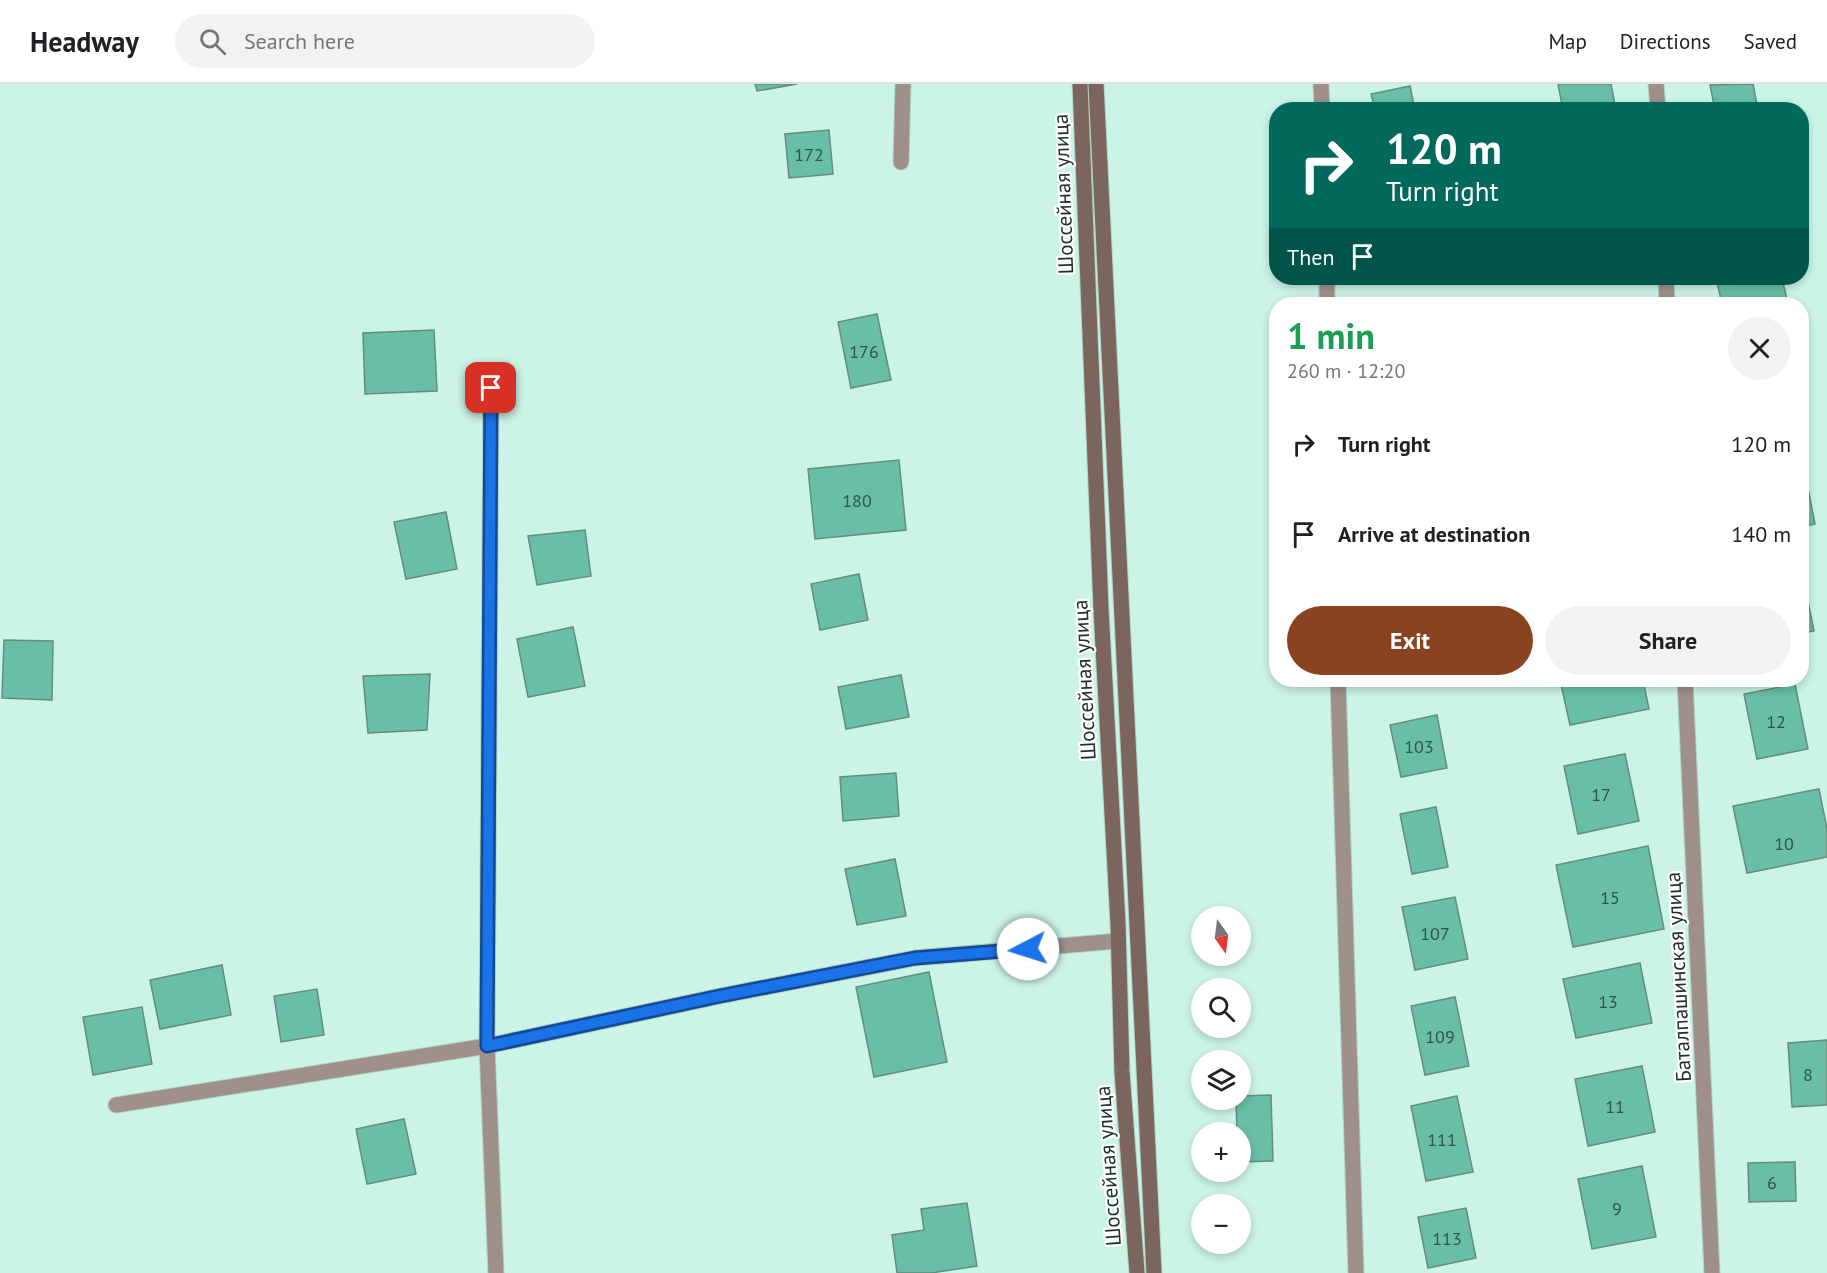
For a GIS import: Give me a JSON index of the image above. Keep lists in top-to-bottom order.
{
  "streets": {
    "main road": ["Шоссейная улица"],
    "street": ["Баталпашинская улица"]
  },
  "house_numbers": [
    "172",
    "176",
    "180",
    "12",
    "103",
    "17",
    "10",
    "15",
    "107",
    "13",
    "109",
    "8",
    "11",
    "111",
    "6",
    "9",
    "113"
  ],
  "north": "bottom",
  "page": {
    "header": "Headway",
    "search": "Search here",
    "nav": ["Map", "Directions", "Saved"],
    "turn": ["120 m", "Turn right"],
    "then": "Then",
    "heading": ["1 min", "260 m · 12:20"],
    "list": [
      {
        "name": "Turn right",
        "value": "120 m"
      },
      {
        "name": "Arrive at destination",
        "value": "140 m"
      }
    ],
    "buttons": ["Exit", "Share"],
    "map_buttons": ["+", "−"]
  }
}
